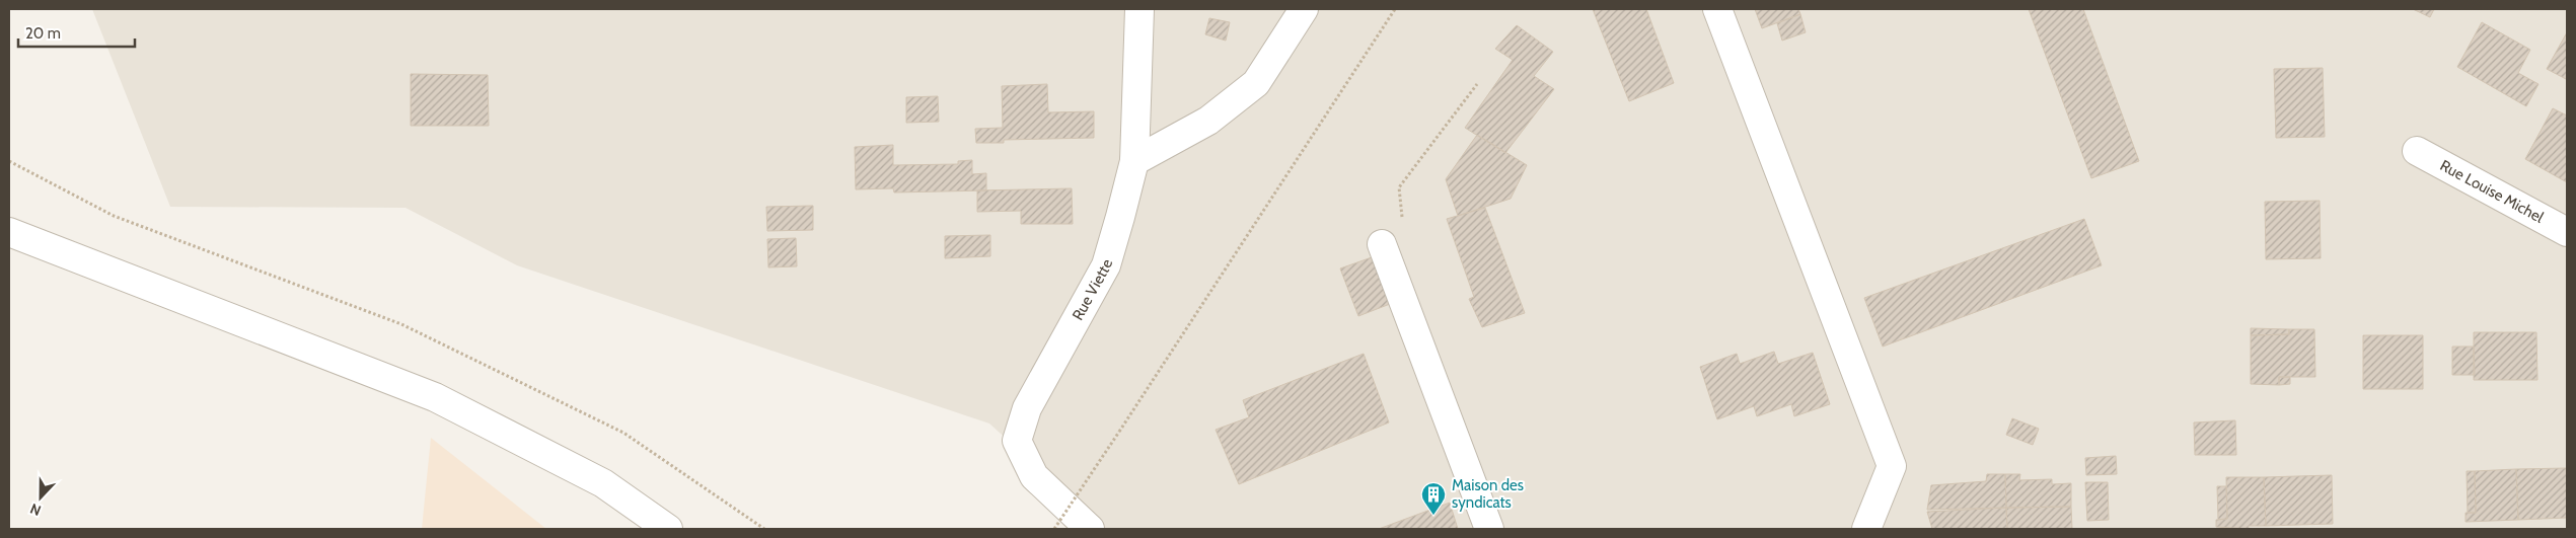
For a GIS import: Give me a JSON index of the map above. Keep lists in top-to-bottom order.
{
  "streets": {
    "street": ["Rue Louise Michel", "Rue Viette"]
  },
  "places": {
    "building": ["Maison des syndicats"]
  },
  "scale_bar": "20 m",
  "north": "bottom"
}
